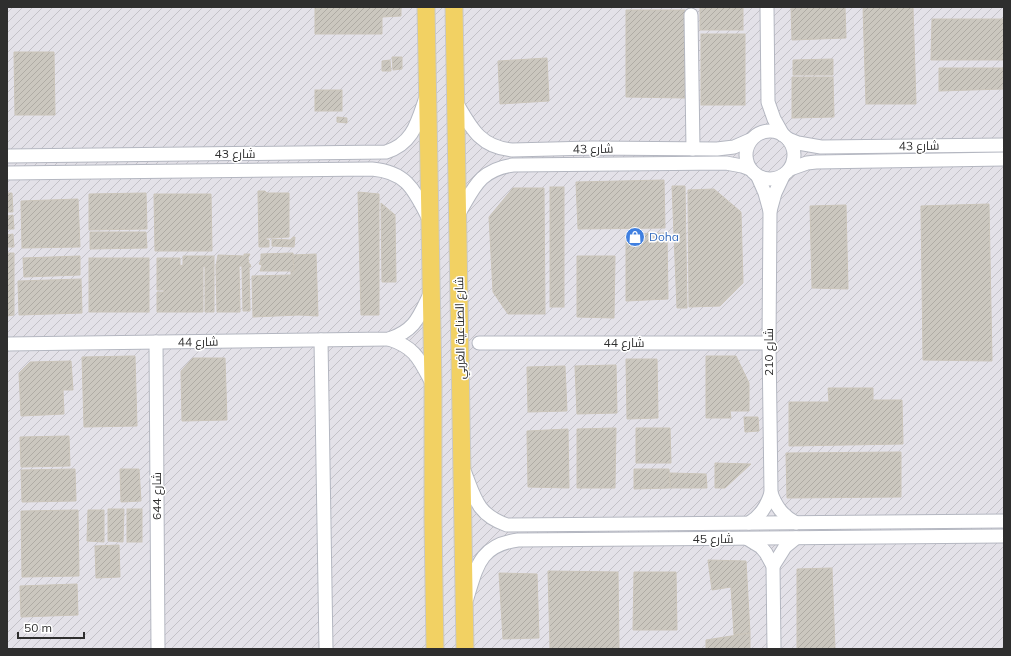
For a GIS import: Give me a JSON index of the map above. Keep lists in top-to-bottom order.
{
  "streets": {
    "main road": ["شارع الصناعية الغربي"],
    "street": [
      "شارع 43",
      "شارع 44",
      "شارع 210",
      "شارع 644",
      "شارع 45"
    ]
  },
  "crossings": [
    ["شارع 43", "شارع الصناعية الغربي"],
    ["شارع 43", "شارع 210"],
    ["شارع الصناعية الغربي", "شارع 45"],
    ["شارع 44", "شارع 210"],
    ["شارع 44", "شارع 644"],
    ["شارع 210", "شارع 45"]
  ],
  "places": {
    "shop": ["Doha"]
  },
  "scale_bar": "50 m"
}
